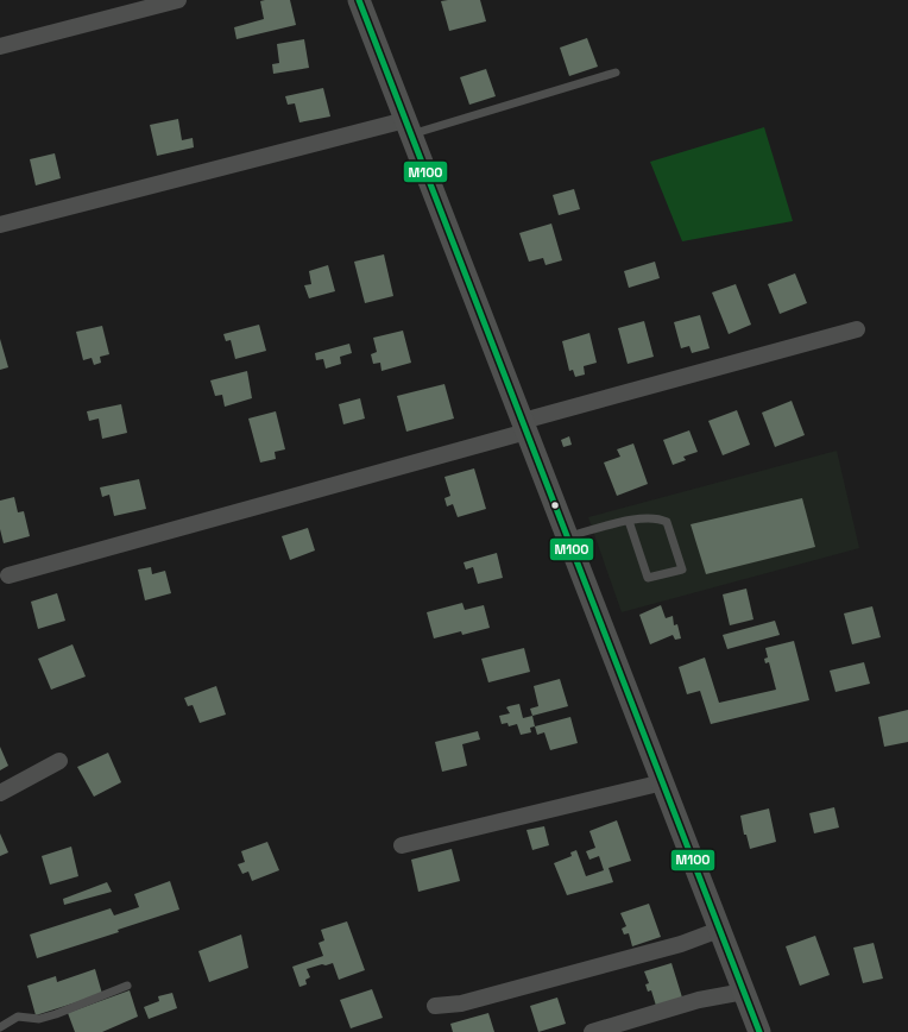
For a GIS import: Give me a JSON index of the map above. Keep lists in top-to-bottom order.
{
  "lines": ["transit line M100"]
}
